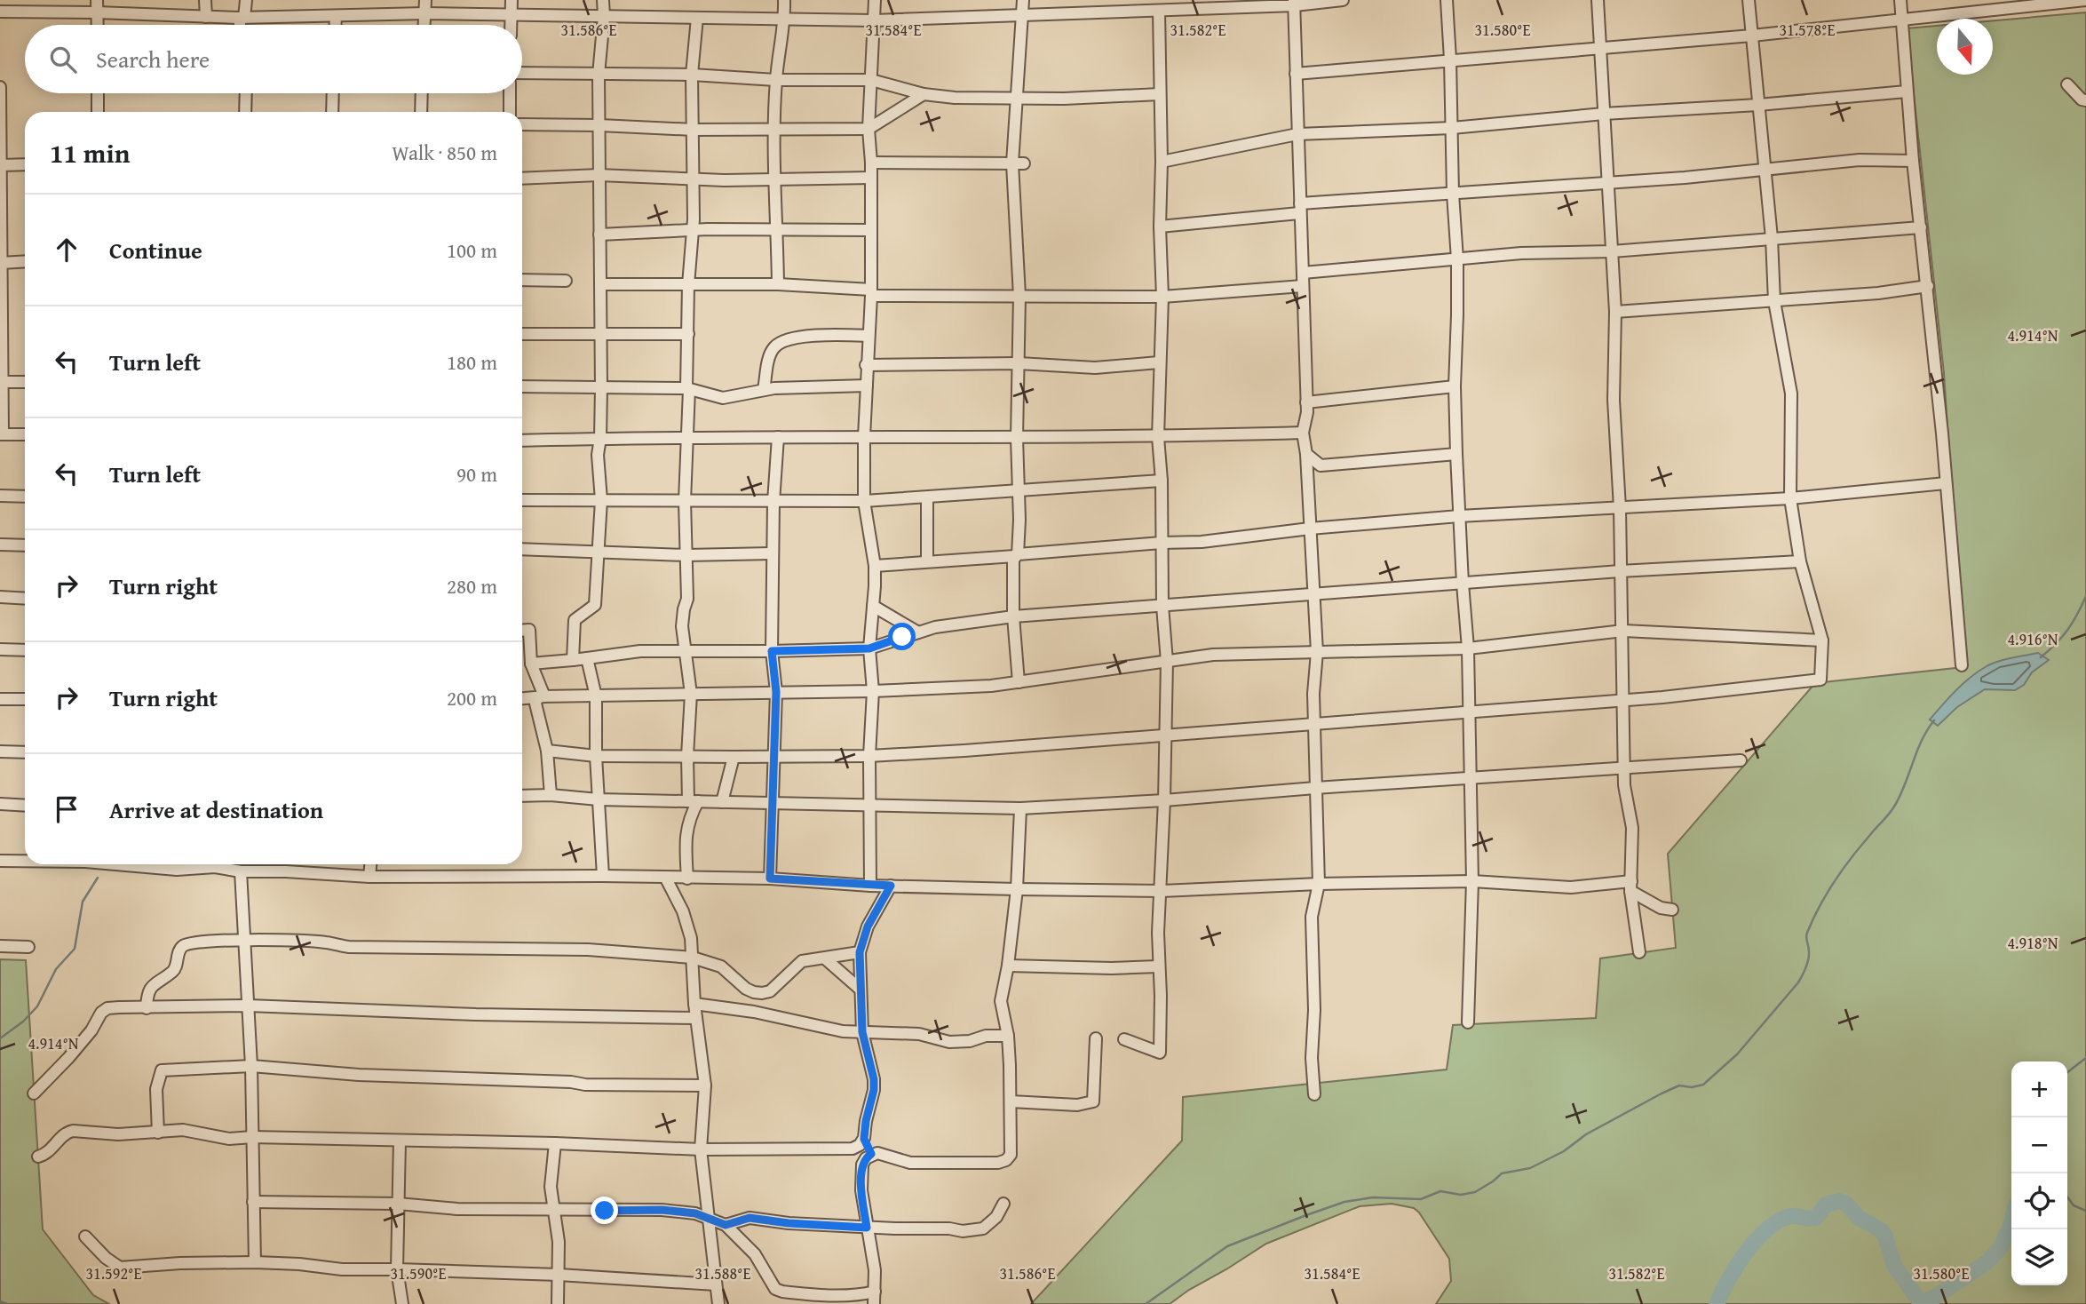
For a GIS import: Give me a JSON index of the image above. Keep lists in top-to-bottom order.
{
  "north": "bottom",
  "page": {
    "search": "Search here",
    "heading": ["11 min", "Walk · 850 m"],
    "list": [
      ["Continue", "100 m"],
      ["Turn left", "180 m"],
      ["Turn left", "90 m"],
      ["Turn right", "280 m"],
      ["Turn right", "200 m"],
      "Arrive at destination"
    ],
    "map_buttons": ["+", "−"]
  },
  "coordinates": [
    "31.586°E",
    "31.584°E",
    "31.582°E",
    "31.580°E",
    "31.578°E",
    "4.914°N",
    "4.916°N",
    "4.918°N",
    "31.592°E",
    "31.590°E",
    "31.588°E"
  ]
}
